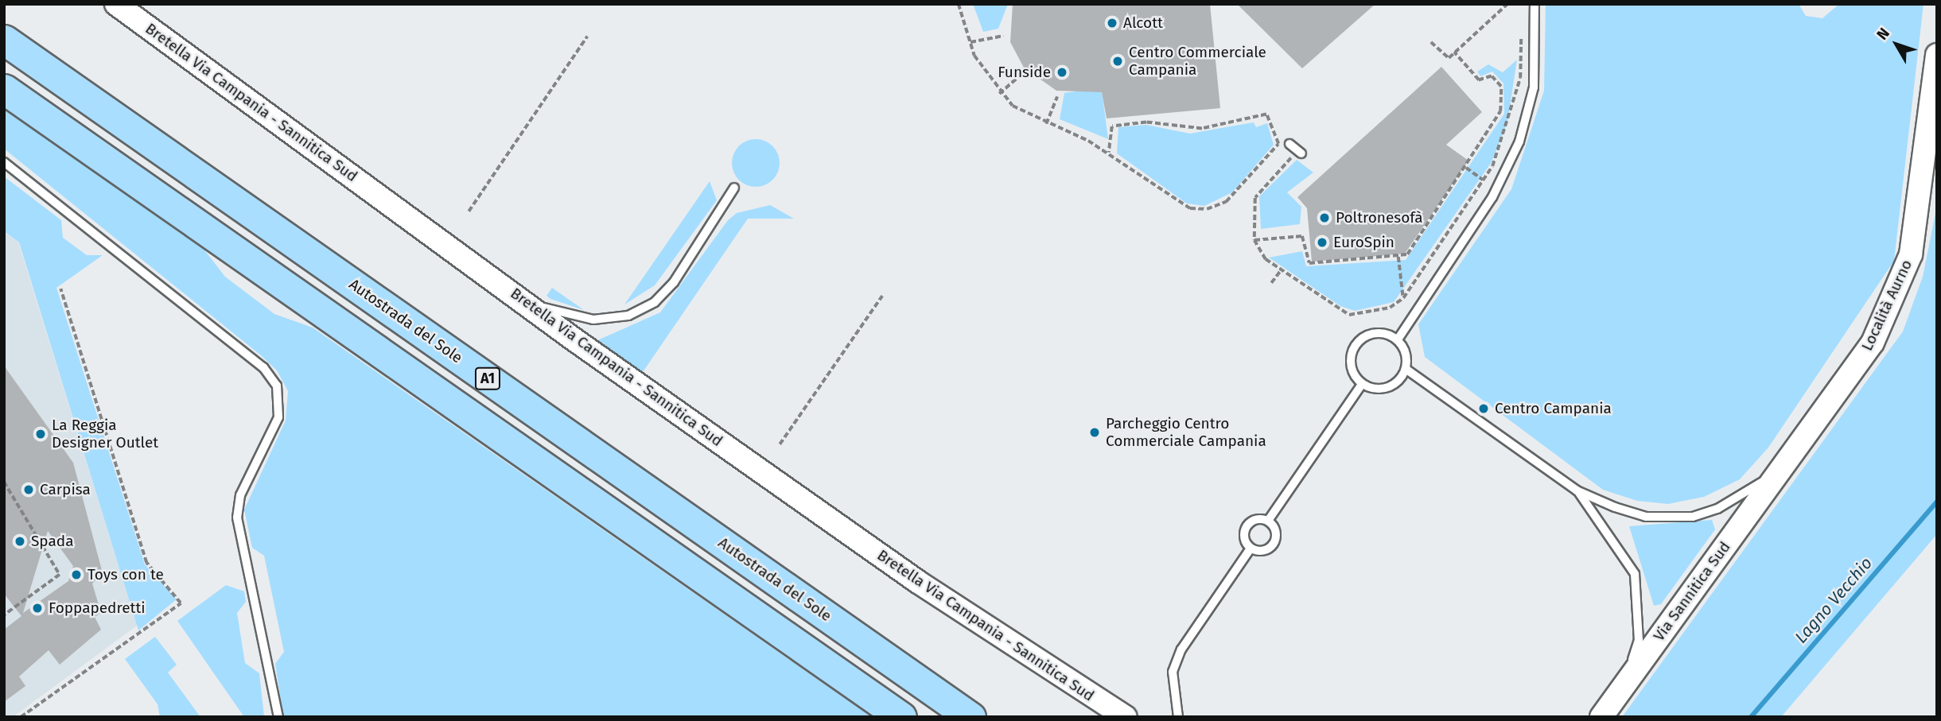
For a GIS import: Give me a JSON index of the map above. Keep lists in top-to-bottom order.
{
  "streets": {
    "highway": ["Autostrada del Sole", "A1"],
    "street": ["Bretella Via Campania - Sannitica Sud", "Località Aurno", "Via Sannitica Sud"]
  },
  "crossings": [
    ["Località Aurno", "Via Sannitica Sud"]
  ],
  "water": ["Lagno Vecchio"],
  "places": [
    "Alcott",
    "Centro Commerciale Campania",
    "Funside",
    "Poltronesofà",
    "EuroSpin",
    "Centro Campania",
    "Parcheggio Centro Commerciale Campania",
    "La Reggia Designer Outlet",
    "Carpisa",
    "Spada",
    "Toys con te",
    "Foppapedretti"
  ],
  "north": "top left"
}
